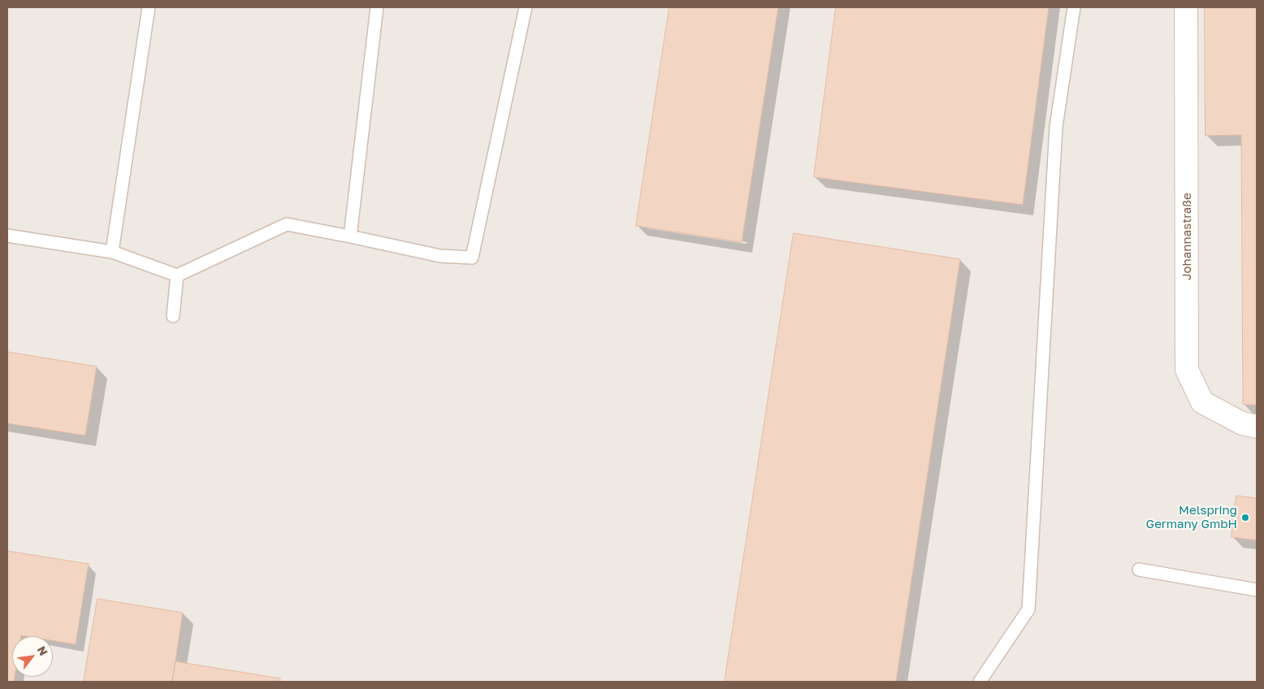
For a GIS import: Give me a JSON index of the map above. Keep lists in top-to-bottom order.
{
  "streets": {
    "street": ["Johannastraße"]
  },
  "places": ["Melspring Germany GmbH"],
  "north": "top right"
}
